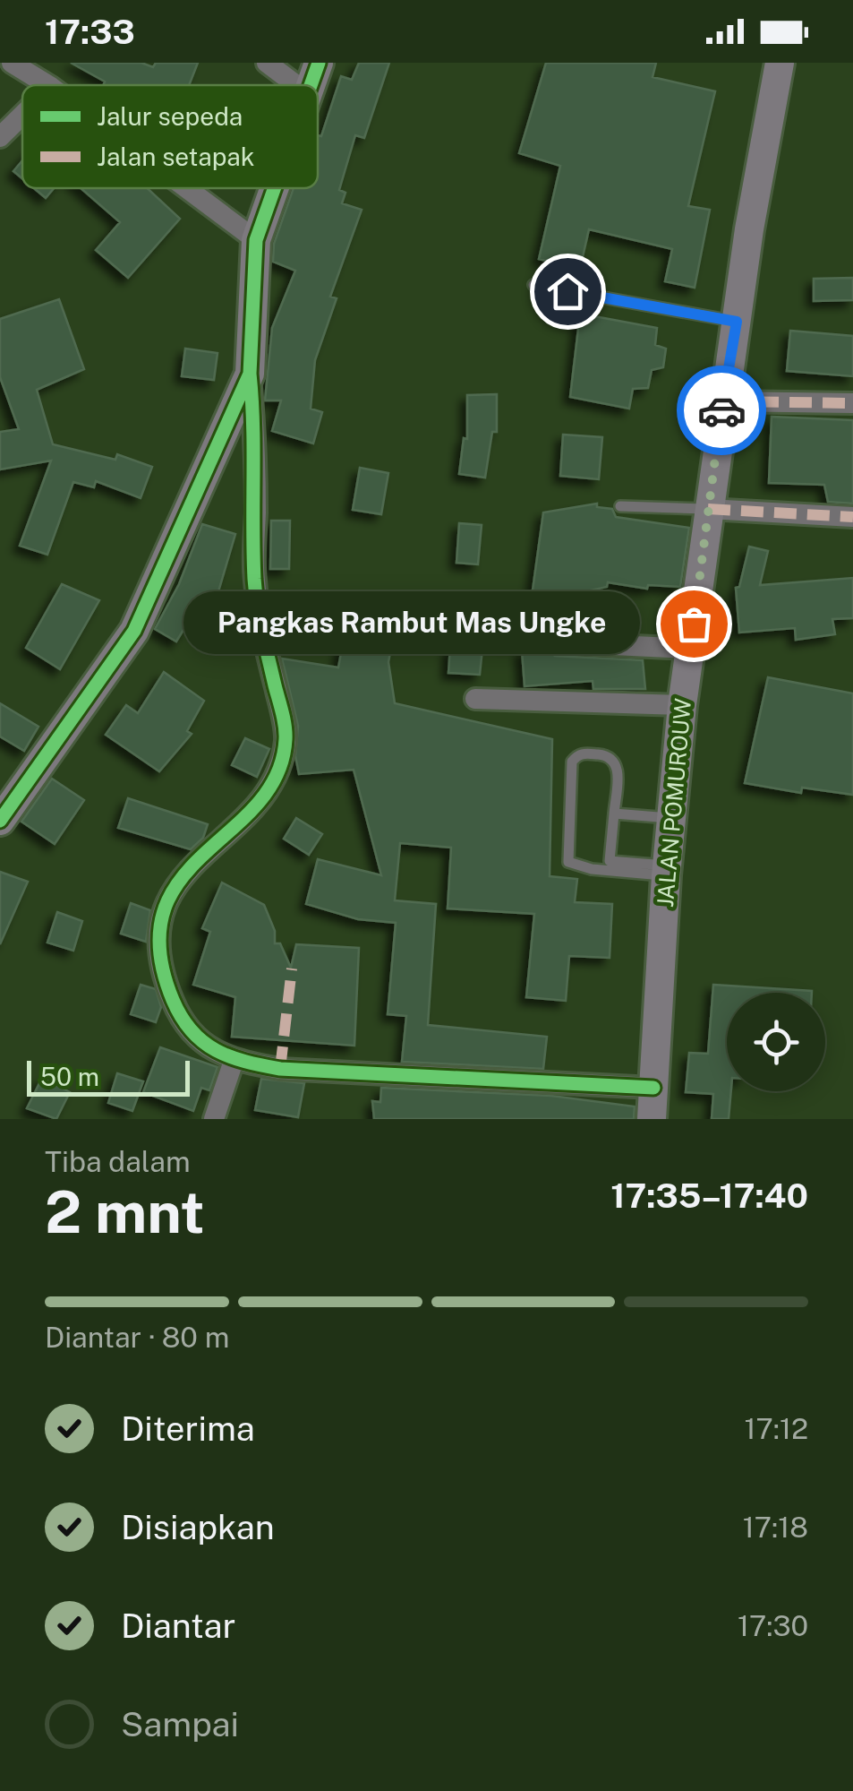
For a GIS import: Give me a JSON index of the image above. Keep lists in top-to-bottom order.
{
  "streets": {
    "main road": ["JALAN POMUROUW"]
  },
  "places": ["Pangkas Rambut Mas Ungke"],
  "legend": ["Jalur sepeda", "Jalan setapak"],
  "scale_bar": "50 m",
  "page": {
    "status": "17:33",
    "bubble": "Pangkas Rambut Mas Ungke",
    "scale": "50 m",
    "heading": ["2 mnt", "Tiba dalam", "17:35–17:40"],
    "bar": "Diantar · 80 m",
    "list": [
      ["Diterima", "17:12"],
      ["Disiapkan", "17:18"],
      ["Diantar", "17:30"],
      "Sampai"
    ]
  }
}
